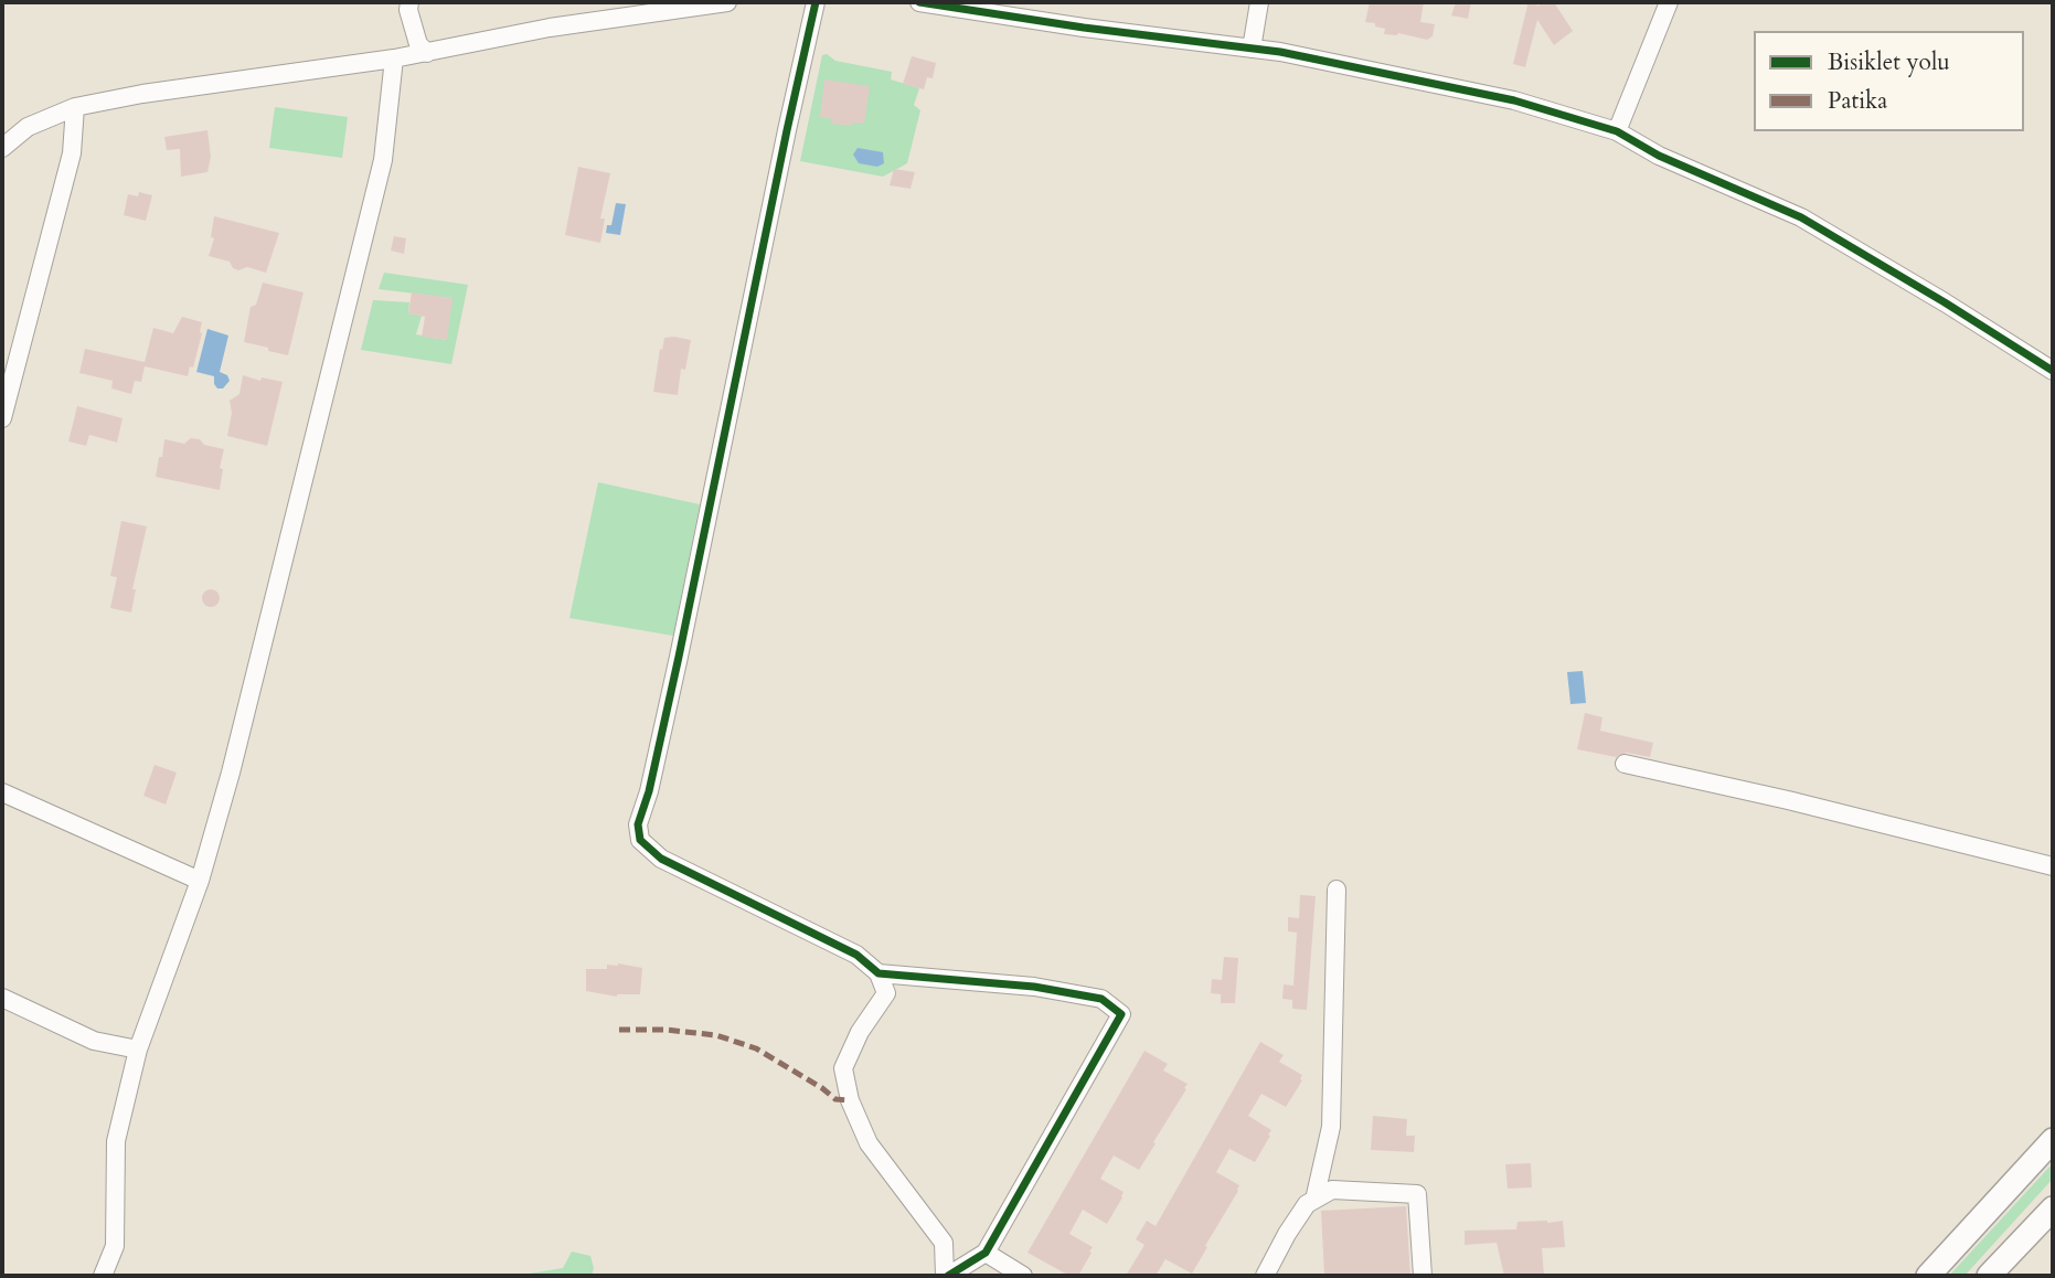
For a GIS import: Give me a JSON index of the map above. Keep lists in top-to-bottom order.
{
  "legend": ["Bisiklet yolu", "Patika"]
}
